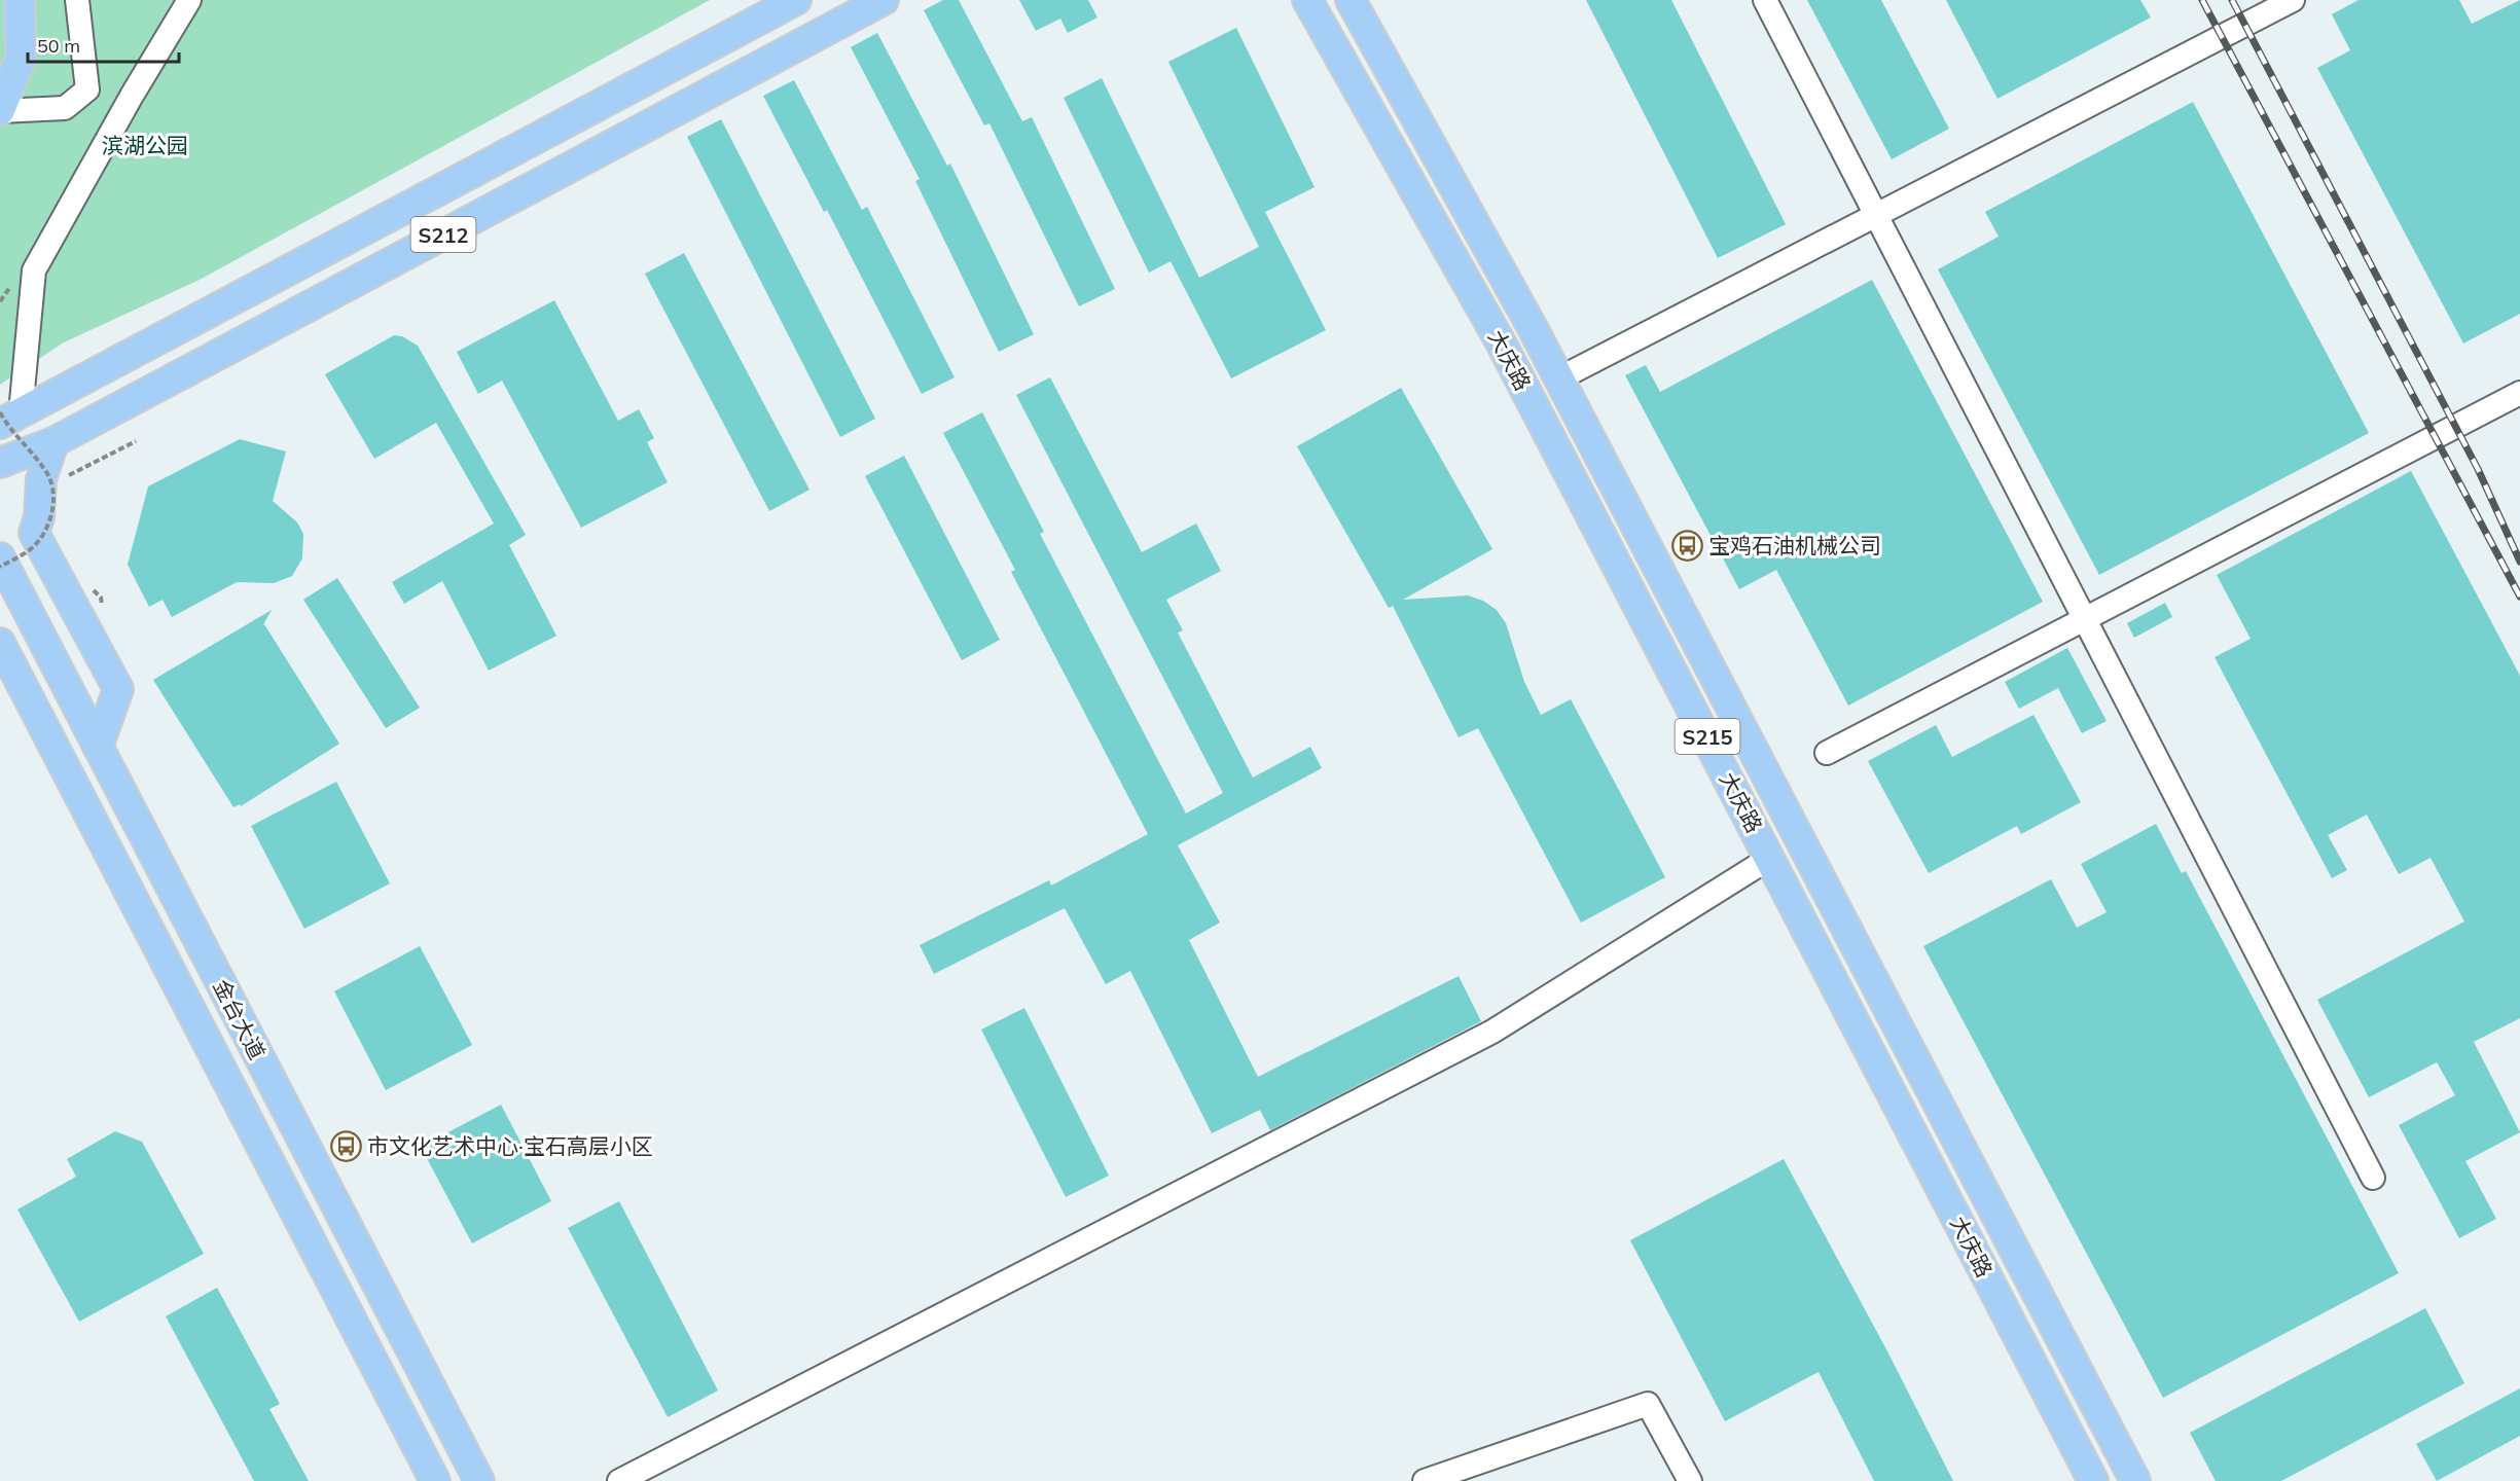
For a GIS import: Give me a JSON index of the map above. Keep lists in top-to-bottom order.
{
  "streets": {
    "main road": [
      "S212",
      "大庆路",
      "S215",
      "金台大道"
    ]
  },
  "parks": ["滨湖公园"],
  "places": {
    "bus stop": ["宝鸡石油机械公司", "市文化艺术中心·宝石高层小区"]
  },
  "scale_bar": "50 m"
}
